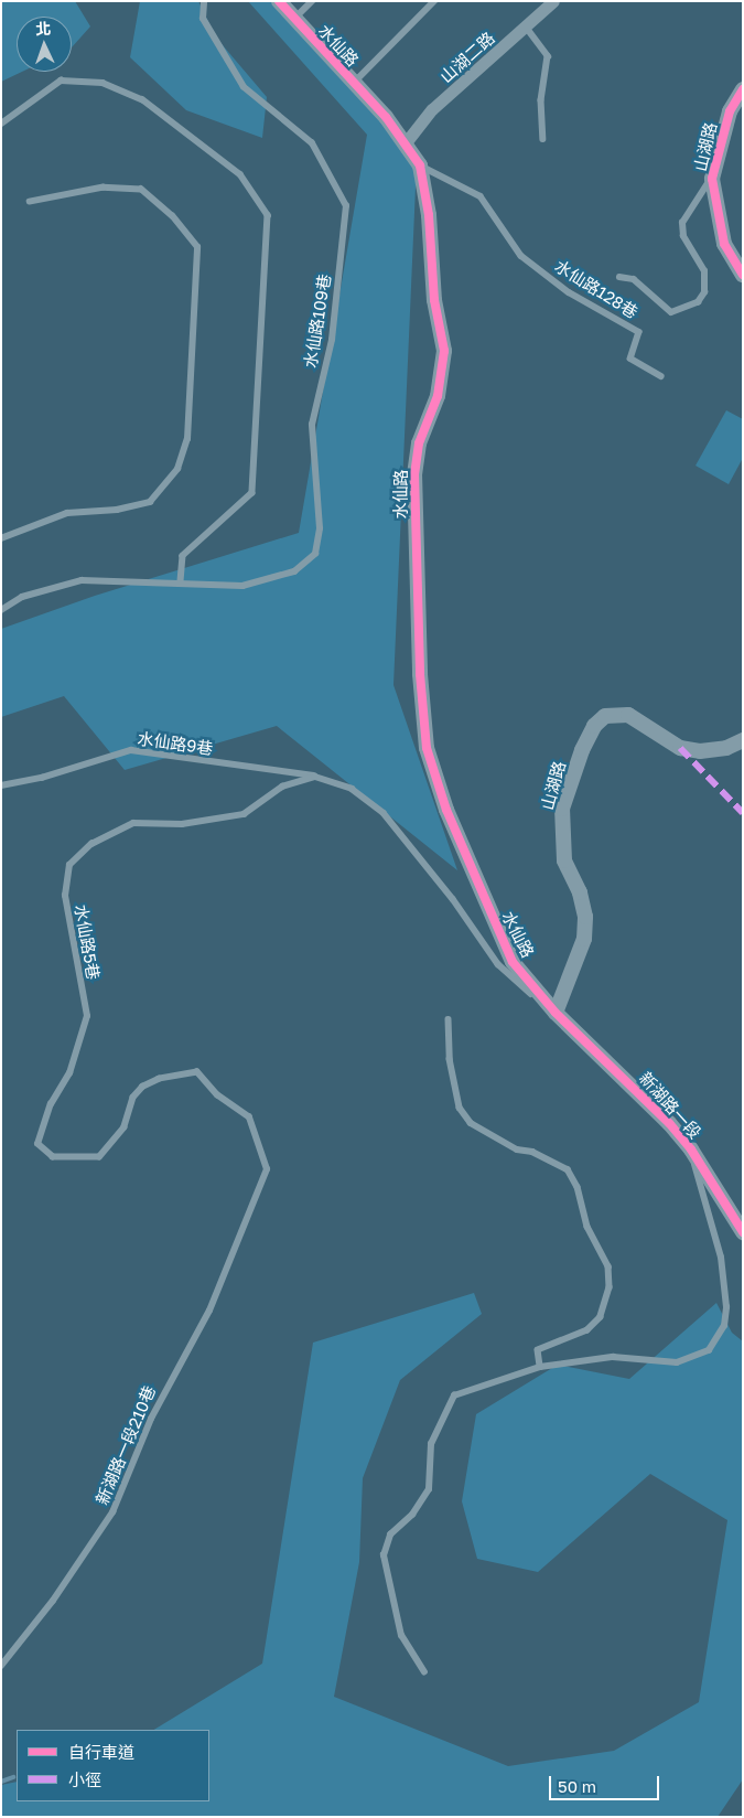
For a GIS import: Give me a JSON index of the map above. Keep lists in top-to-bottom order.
{
  "streets": {
    "street": [
      "水仙路",
      "山湖二路",
      "山湖路",
      "新湖路一段"
    ],
    "lane": [
      "水仙路128巷",
      "水仙路109巷",
      "水仙路9巷",
      "水仙路5巷",
      "新湖路一段210巷"
    ]
  },
  "crossings": [
    ["水仙路", "山湖二路"],
    ["水仙路", "山湖路"],
    ["水仙路", "水仙路128巷"],
    ["水仙路", "新湖路一段"],
    ["山湖路", "新湖路一段"],
    ["水仙路9巷", "水仙路5巷"],
    ["水仙路5巷", "新湖路一段210巷"]
  ],
  "legend": ["自行車道", "小徑"],
  "scale_bar": "50 m",
  "north": "top"
}
